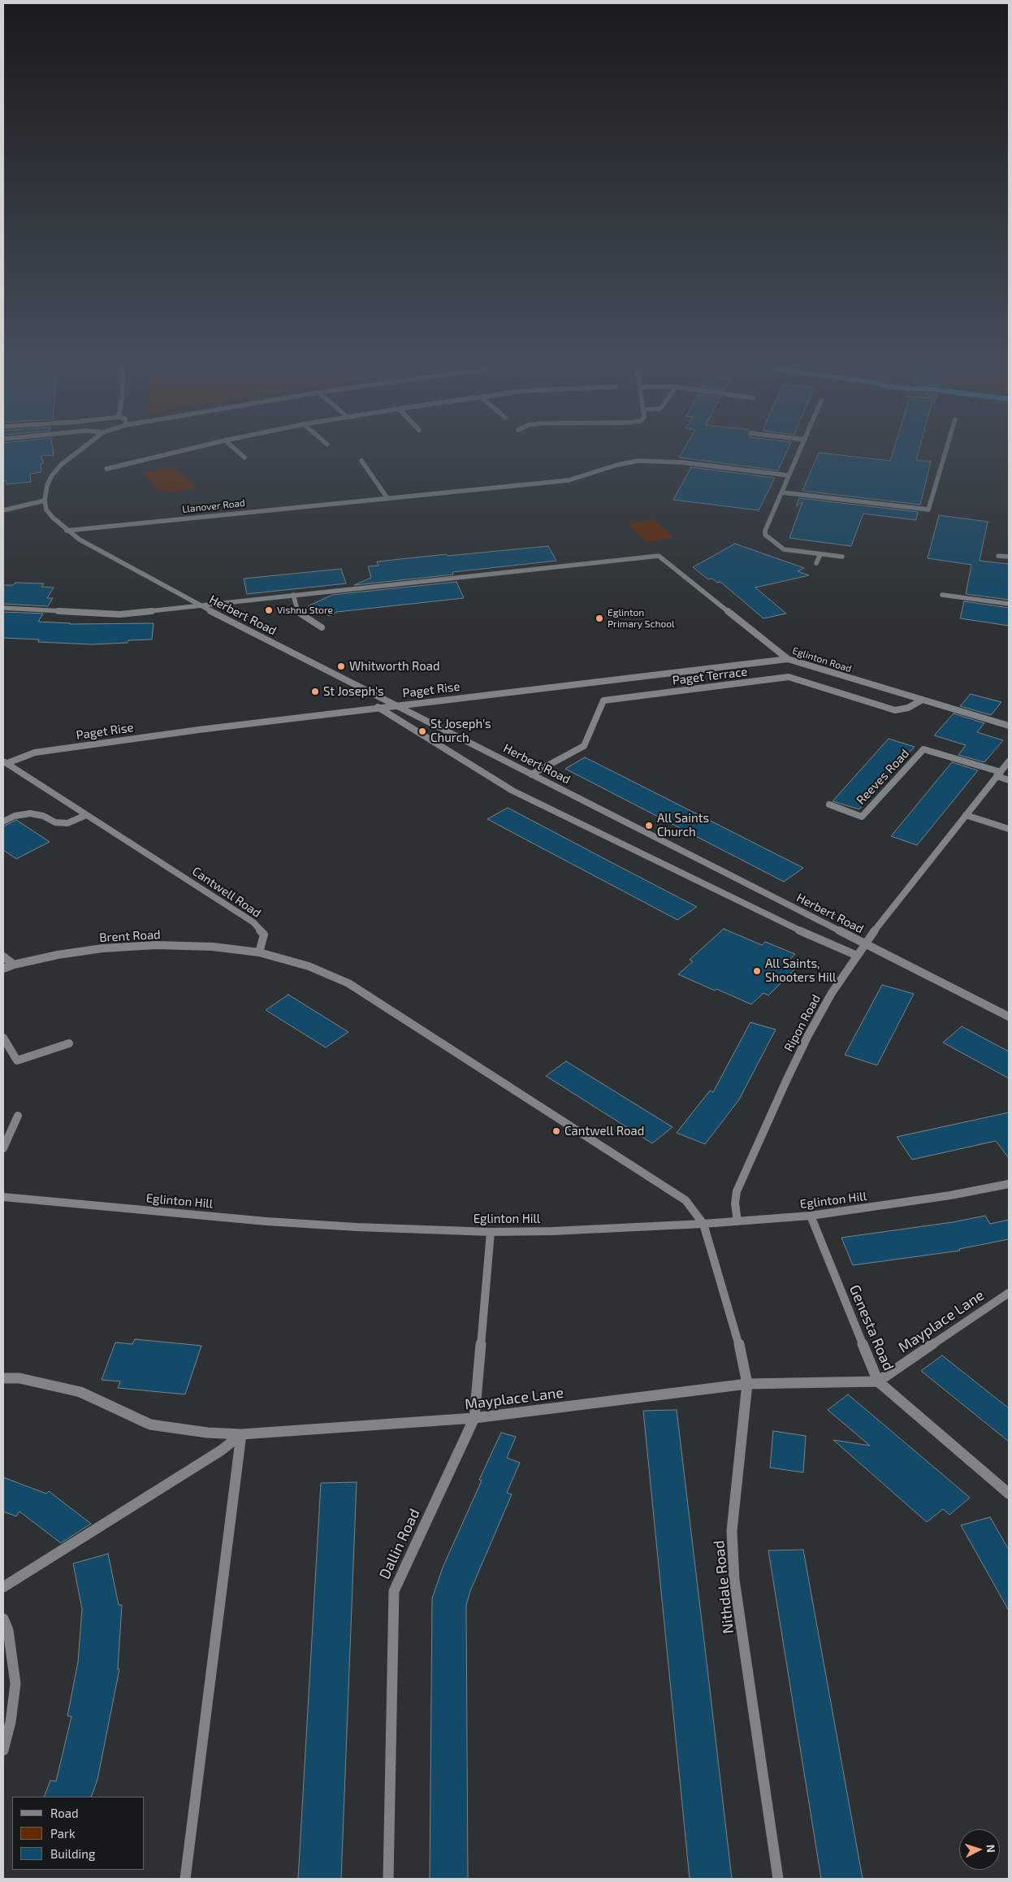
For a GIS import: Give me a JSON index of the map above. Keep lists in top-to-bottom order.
{
  "streets": {
    "street": [
      "Llanover Road",
      "Herbert Road",
      "Eglinton Road",
      "Paget Terrace",
      "Paget Rise",
      "Reeves Road",
      "Cantwell Road",
      "Brent Road",
      "Ripon Road",
      "Eglinton Hill",
      "Mayplace Lane",
      "Genesta Road",
      "Dallin Road",
      "Nithdale Road"
    ]
  },
  "crossings": [
    ["Llanover Road", "Herbert Road"],
    ["Herbert Road", "Paget Terrace"],
    ["Herbert Road", "Paget Rise"],
    ["Herbert Road", "Ripon Road"],
    ["Eglinton Road", "Paget Terrace"],
    ["Eglinton Road", "Paget Rise"],
    ["Paget Rise", "Cantwell Road"],
    ["Reeves Road", "Ripon Road"],
    ["Cantwell Road", "Brent Road"],
    ["Ripon Road", "Eglinton Hill"],
    ["Eglinton Hill", "Genesta Road"],
    ["Eglinton Hill", "Dallin Road"],
    ["Eglinton Hill", "Nithdale Road"],
    ["Mayplace Lane", "Genesta Road"],
    ["Mayplace Lane", "Dallin Road"],
    ["Mayplace Lane", "Nithdale Road"]
  ],
  "places": [
    "Vishnu Store",
    "Eglinton Primary School",
    "Whitworth Road",
    "St Joseph's",
    "St Joseph's Church",
    "All Saints Church",
    "All Saints, Shooters Hill",
    "Cantwell Road"
  ],
  "legend": ["Road", "Park", "Building"],
  "north": "right"
}
